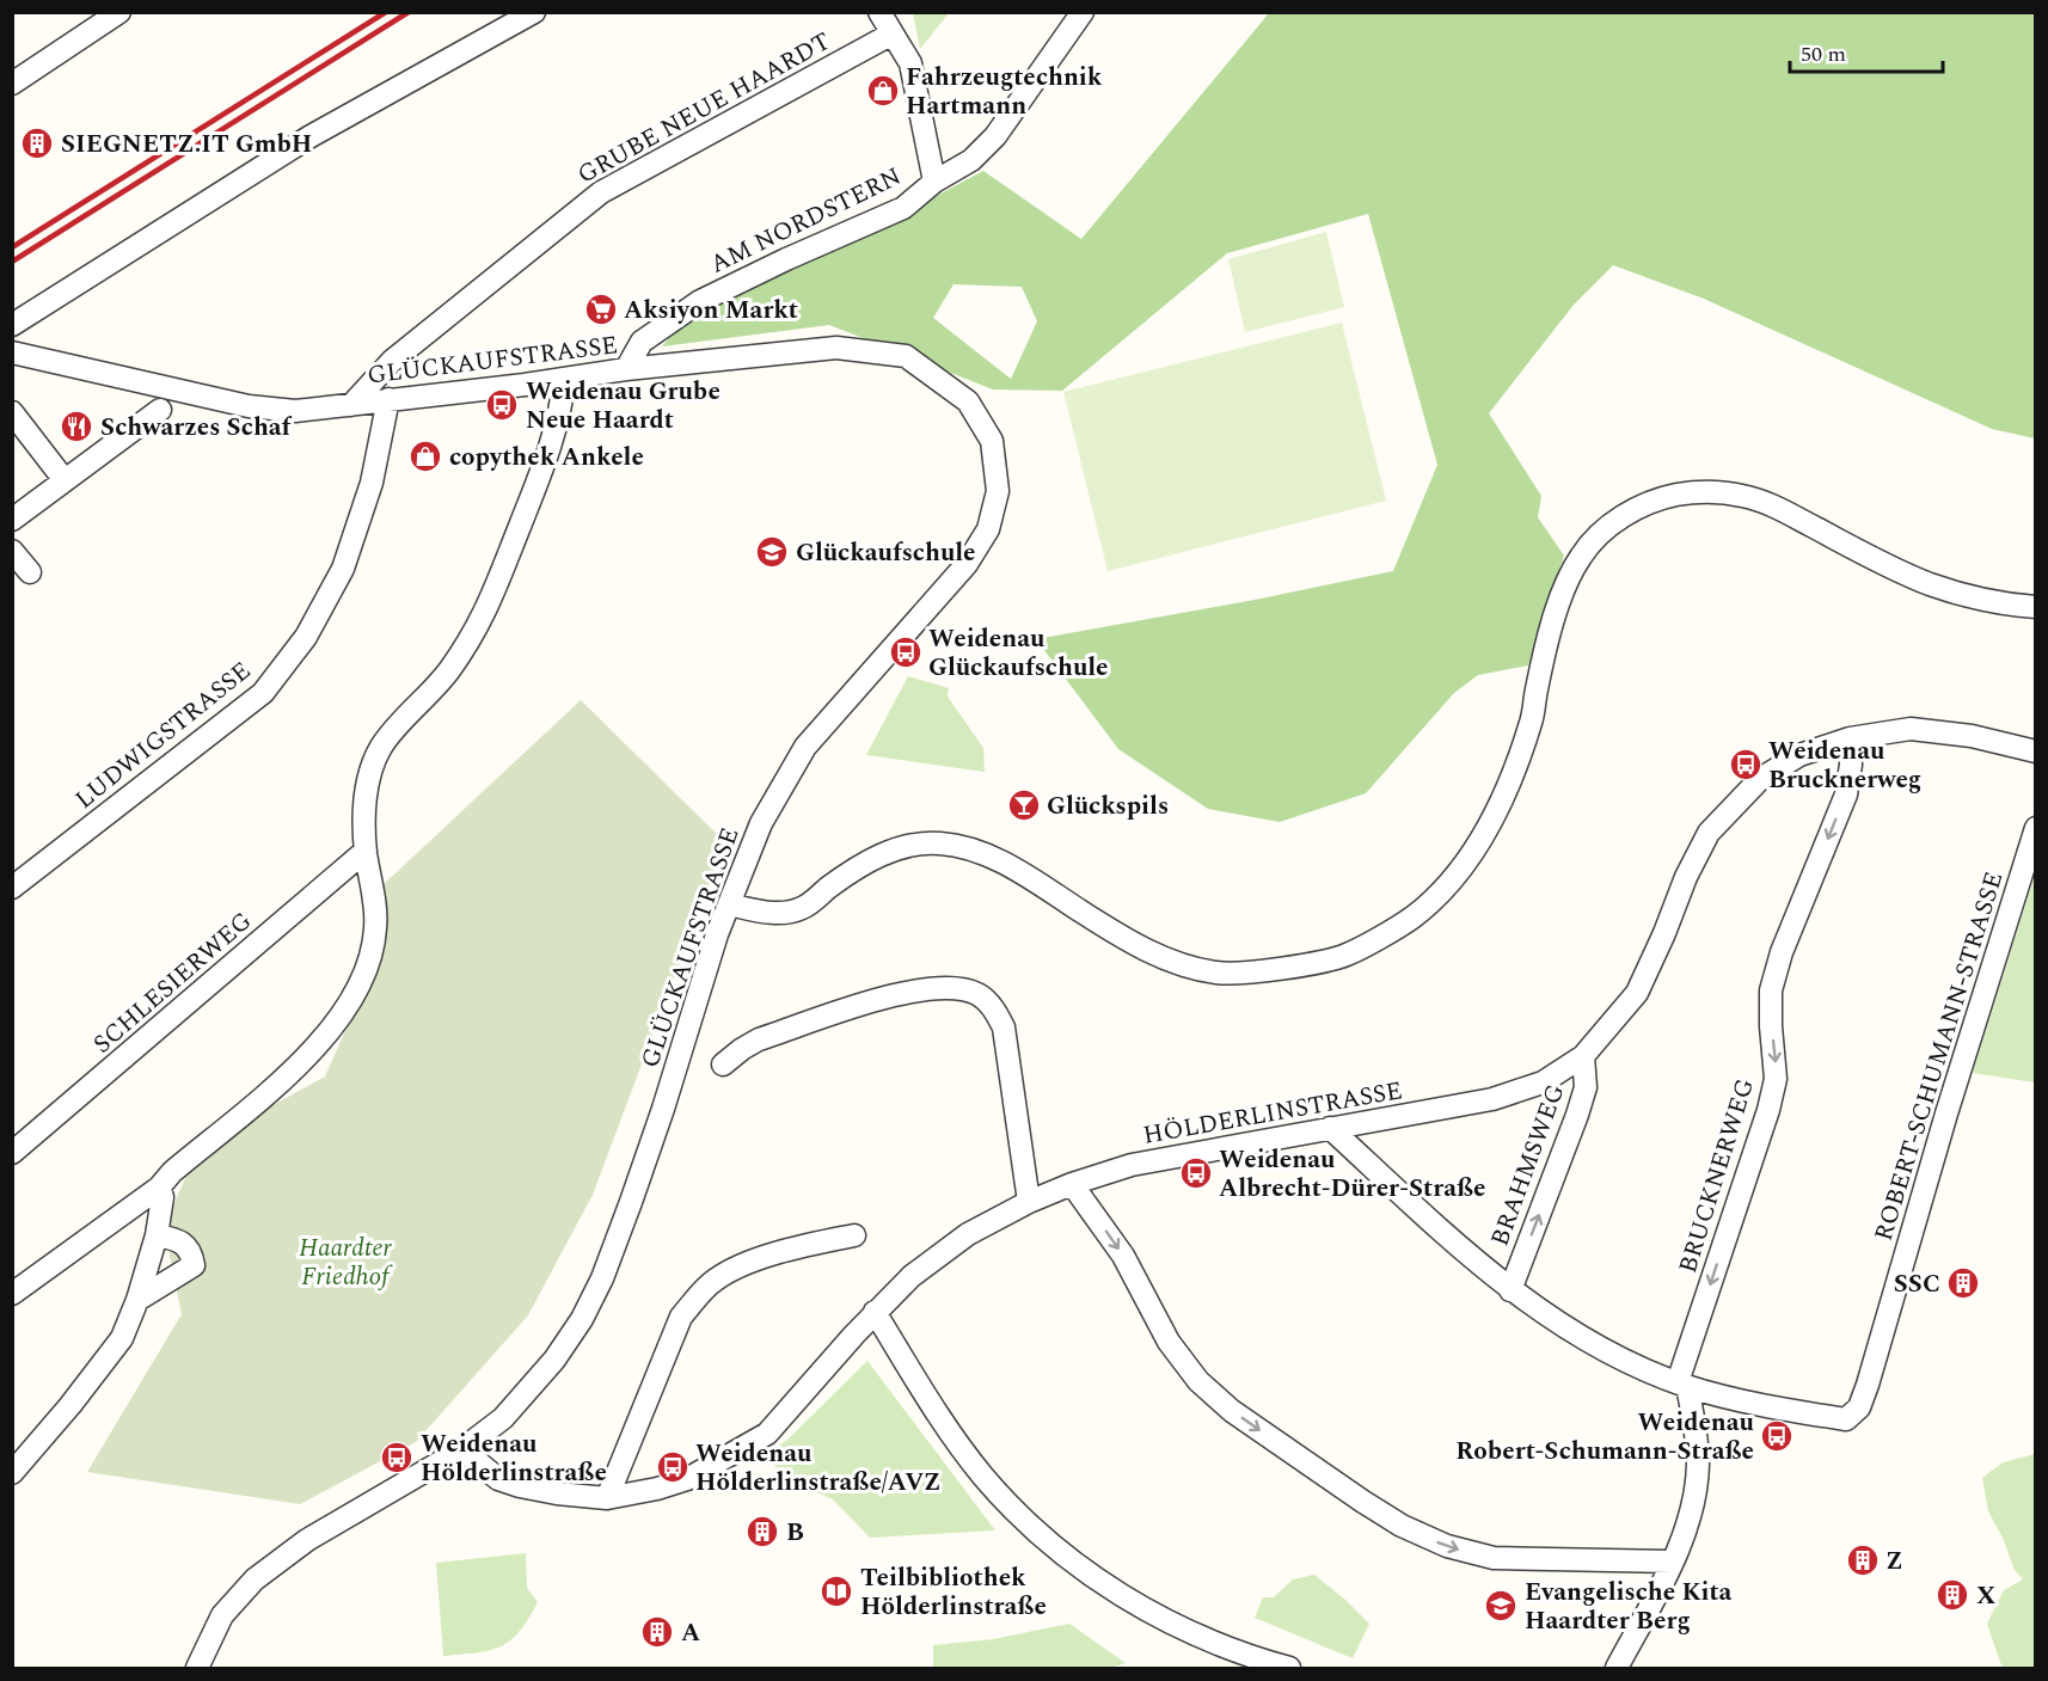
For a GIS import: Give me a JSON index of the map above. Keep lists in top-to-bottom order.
{
  "streets": {
    "street": [
      "GRUBE NEUE HAARDT",
      "AM NORDSTERN",
      "GLÜCKAUFSTRASSE",
      "LUDWIGSTRASSE",
      "SCHLESIERWEG",
      "ROBERT-SCHUMANN-STRASSE",
      "HÖLDERLINSTRASSE",
      "BRAHMSWEG",
      "BRUCKNERWEG"
    ]
  },
  "crossings": [
    ["GRUBE NEUE HAARDT", "GLÜCKAUFSTRASSE"],
    ["AM NORDSTERN", "GLÜCKAUFSTRASSE"],
    ["GLÜCKAUFSTRASSE", "LUDWIGSTRASSE"],
    ["GLÜCKAUFSTRASSE", "HÖLDERLINSTRASSE"],
    ["ROBERT-SCHUMANN-STRASSE", "BRUCKNERWEG"],
    ["HÖLDERLINSTRASSE", "BRAHMSWEG"],
    ["HÖLDERLINSTRASSE", "BRUCKNERWEG"]
  ],
  "one_way": ["BRAHMSWEG", "BRUCKNERWEG"],
  "parks": ["Haardter Friedhof"],
  "places": {
    "shop": ["Fahrzeugtechnik Hartmann", "copythek Ankele"],
    "building": [
      "SIEGNETZ.IT GmbH",
      "SSC",
      "B",
      "Z",
      "X",
      "A"
    ],
    "supermarket": ["Aksiyon Markt"],
    "bus stop": [
      "Weidenau Grube Neue Haardt",
      "Weidenau Glückaufschule",
      "Weidenau Brucknerweg",
      "Weidenau Albrecht-Dürer-Straße",
      "Weidenau Robert-Schumann-Straße",
      "Weidenau Hölderlinstraße",
      "Weidenau Hölderlinstraße/AVZ"
    ],
    "restaurant": ["Schwarzes Schaf"],
    "school or university": ["Glückaufschule", "Evangelische Kita Haardter Berg"],
    "bar": ["Glückspils"],
    "library": ["Teilbibliothek Hölderlinstraße"]
  },
  "scale_bar": "50 m"
}
